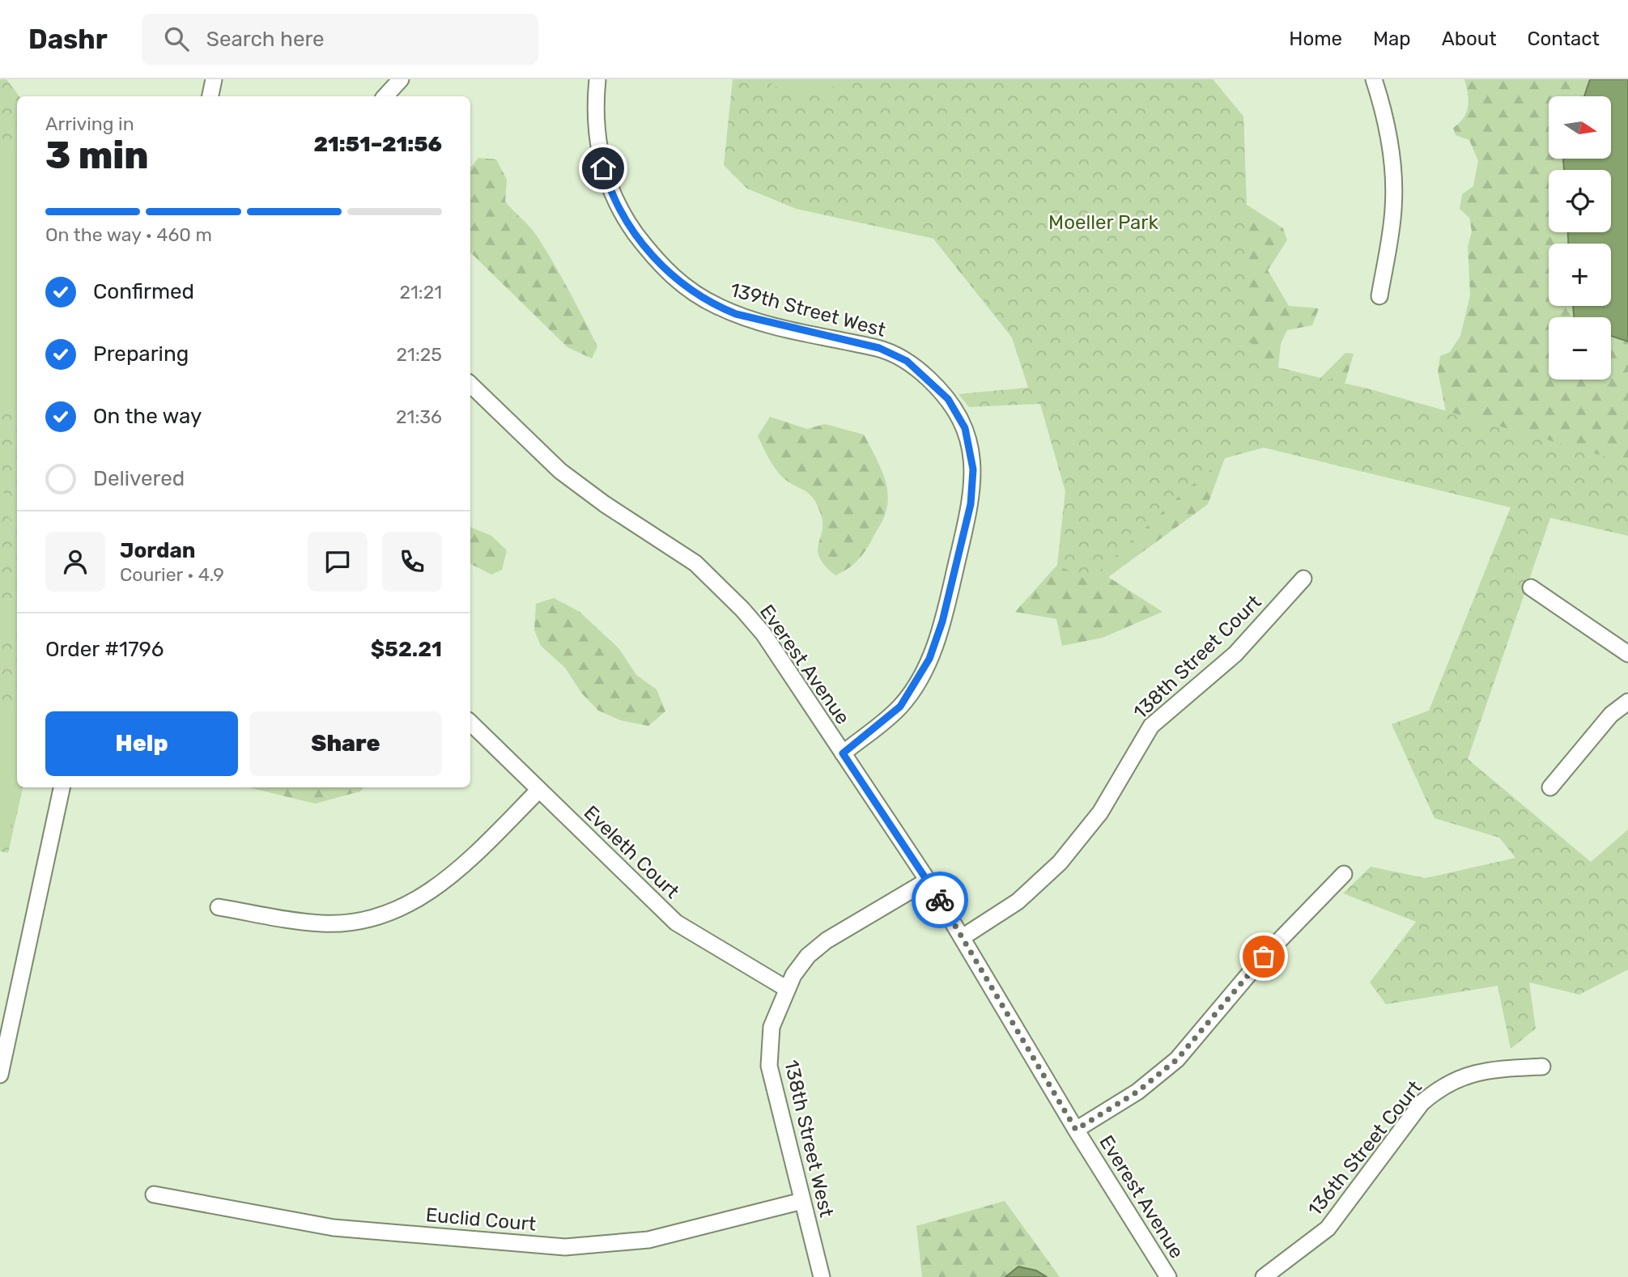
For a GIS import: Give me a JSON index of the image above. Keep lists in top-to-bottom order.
{
  "streets": {
    "street": [
      "139th Street West",
      "138th Street Court",
      "Everest Avenue",
      "Eveleth Court",
      "138th Street West",
      "136th Street Court",
      "Euclid Court"
    ]
  },
  "crossings": [
    ["139th Street West", "Everest Avenue"],
    ["138th Street Court", "Everest Avenue"],
    ["Everest Avenue", "138th Street West"],
    ["Eveleth Court", "138th Street West"],
    ["138th Street West", "Euclid Court"]
  ],
  "parks": ["Moeller Park"],
  "north": "right",
  "page": {
    "header": "Dashr",
    "search": "Search here",
    "nav": [
      "Home",
      "Map",
      "About",
      "Contact"
    ],
    "map_buttons": ["+", "−"],
    "heading": ["3 min", "Arriving in", "21:51–21:56"],
    "panel": [
      "Jordan",
      "Courier · 4.9",
      "Order #1796",
      "$52.21"
    ],
    "bar": "On the way · 460 m",
    "list": [
      ["Confirmed", "21:21"],
      ["Preparing", "21:25"],
      ["On the way", "21:36"],
      "Delivered"
    ],
    "buttons": ["Help", "Share"]
  }
}
